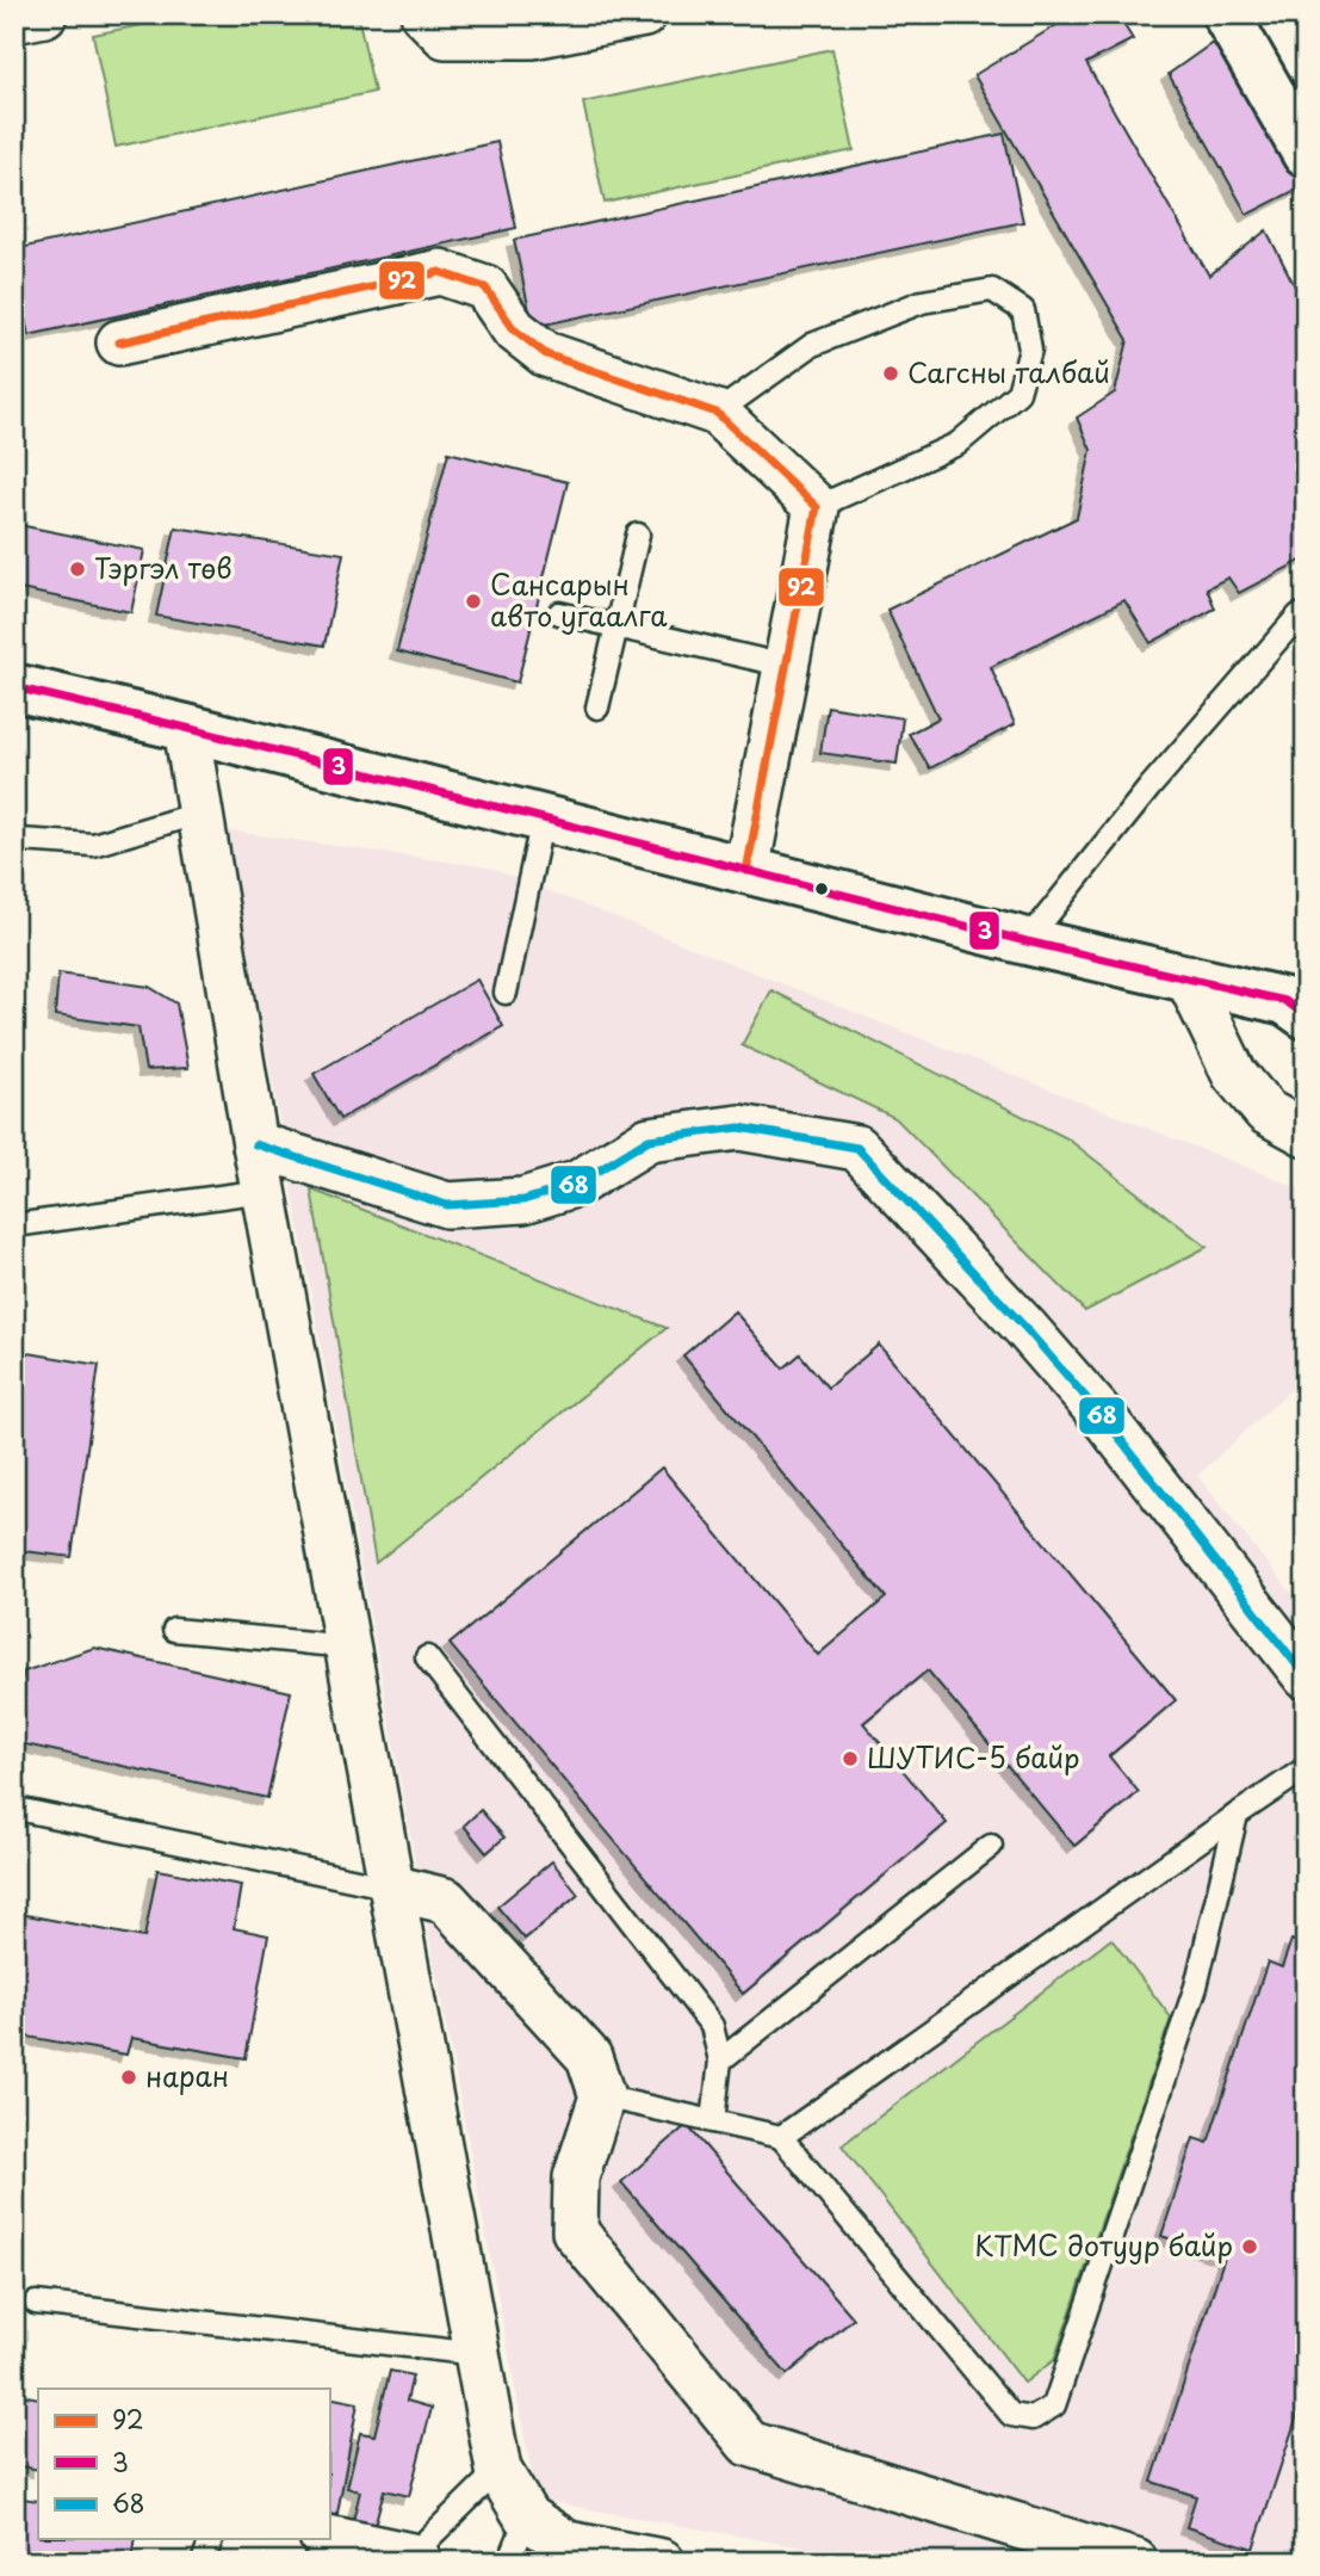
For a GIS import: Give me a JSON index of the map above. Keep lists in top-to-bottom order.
{
  "places": [
    "Сагсны талбай",
    "Тэргэл төв",
    "Cансарын авто угаалга",
    "ШУТИС-5 байр",
    "наран",
    "KTMC дотуур байр"
  ],
  "lines": ["transit line 92", "transit line 3", "transit line 68"],
  "legend": ["92", "3", "68"]
}
